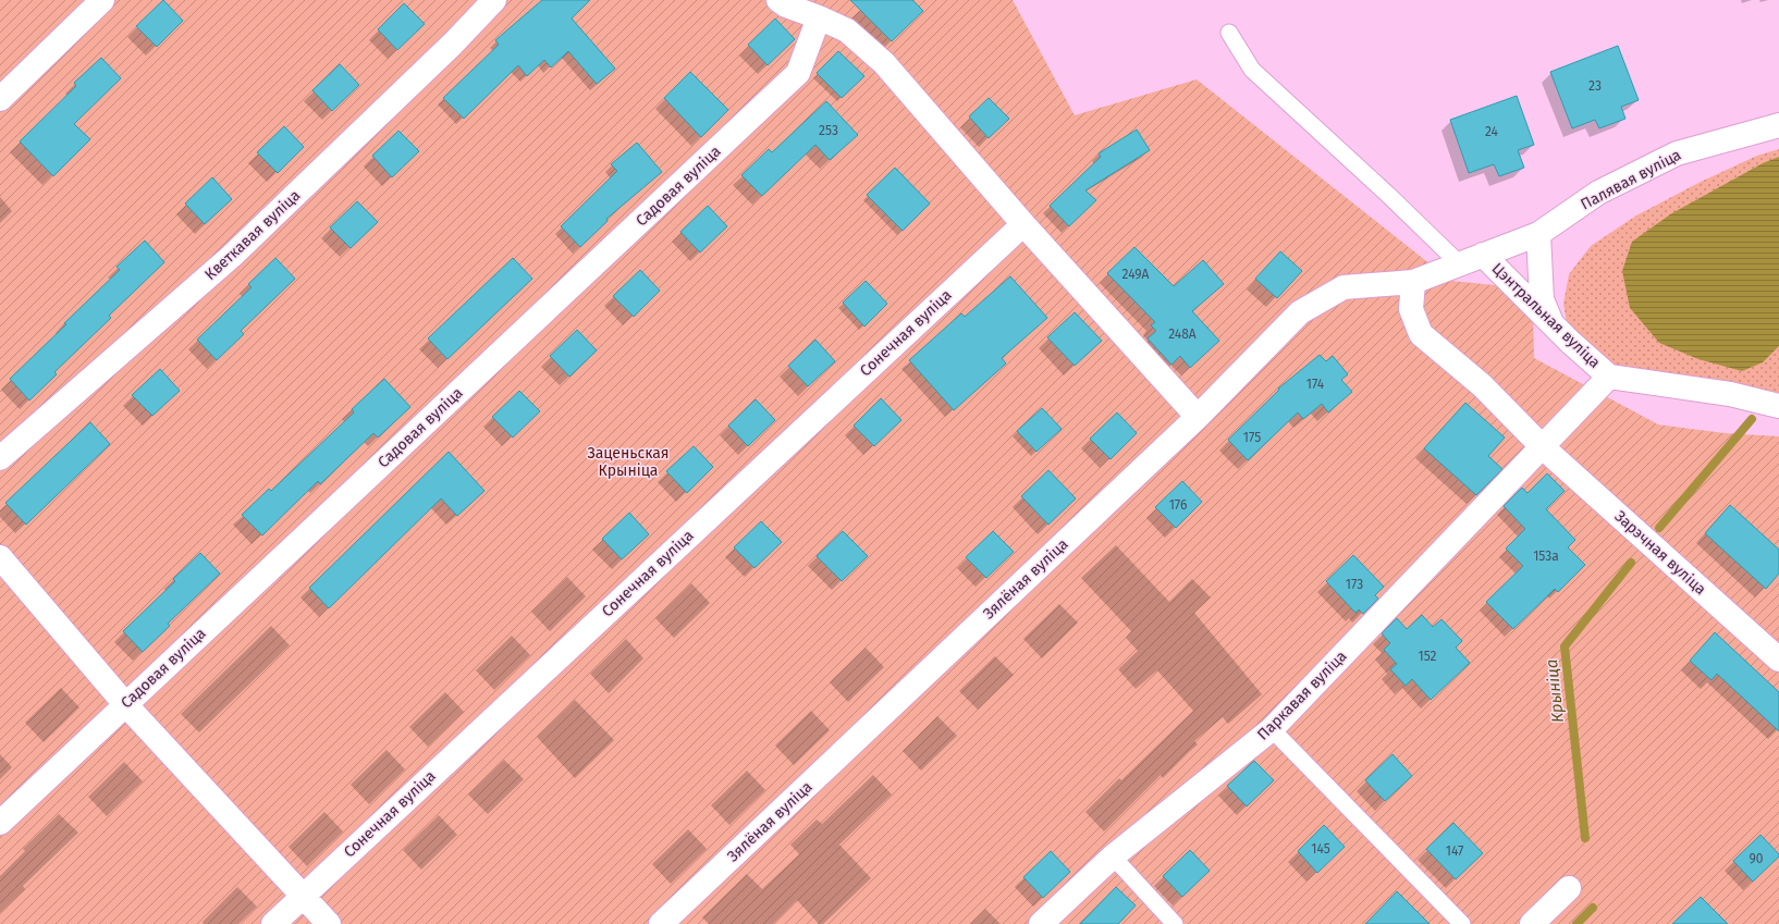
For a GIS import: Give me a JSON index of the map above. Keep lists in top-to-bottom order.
{
  "streets": {
    "street": [
      "Палявая вуліца",
      "Садовая вуліца",
      "Кветкавая вуліца",
      "Цэнтральная вуліца",
      "Сонечная вуліца",
      "Зарэчная вуліца",
      "Зялёная вуліца",
      "Паркавая вуліца"
    ]
  },
  "crossings": [
    ["Палявая вуліца", "Цэнтральная вуліца"],
    ["Палявая вуліца", "Зялёная вуліца"],
    ["Цэнтральная вуліца", "Зарэчная вуліца"],
    ["Цэнтральная вуліца", "Зялёная вуліца"],
    ["Цэнтральная вуліца", "Паркавая вуліца"],
    ["Зарэчная вуліца", "Паркавая вуліца"]
  ],
  "water": ["Крыніца"],
  "parks": ["Заценьская Крыніца"],
  "house_numbers": [
    "23",
    "253",
    "24",
    "249А",
    "248А",
    "174",
    "175",
    "176",
    "153а",
    "173",
    "152",
    "145",
    "147",
    "90"
  ]
}
